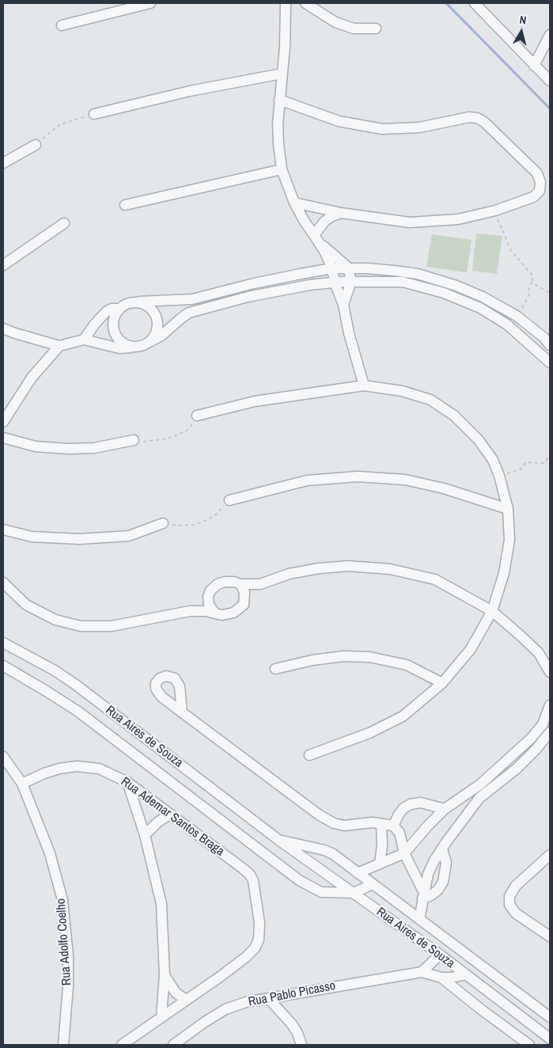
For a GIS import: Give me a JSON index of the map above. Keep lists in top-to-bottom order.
{
  "streets": {
    "street": [
      "Rua Aires de Souza",
      "Rua Ademar Santos Braga",
      "Rua Adolfo Coelho",
      "Rua Pablo Picasso"
    ]
  },
  "crossings": [
    ["Rua Ademar Santos Braga", "Rua Adolfo Coelho"]
  ],
  "north": "top"
}
